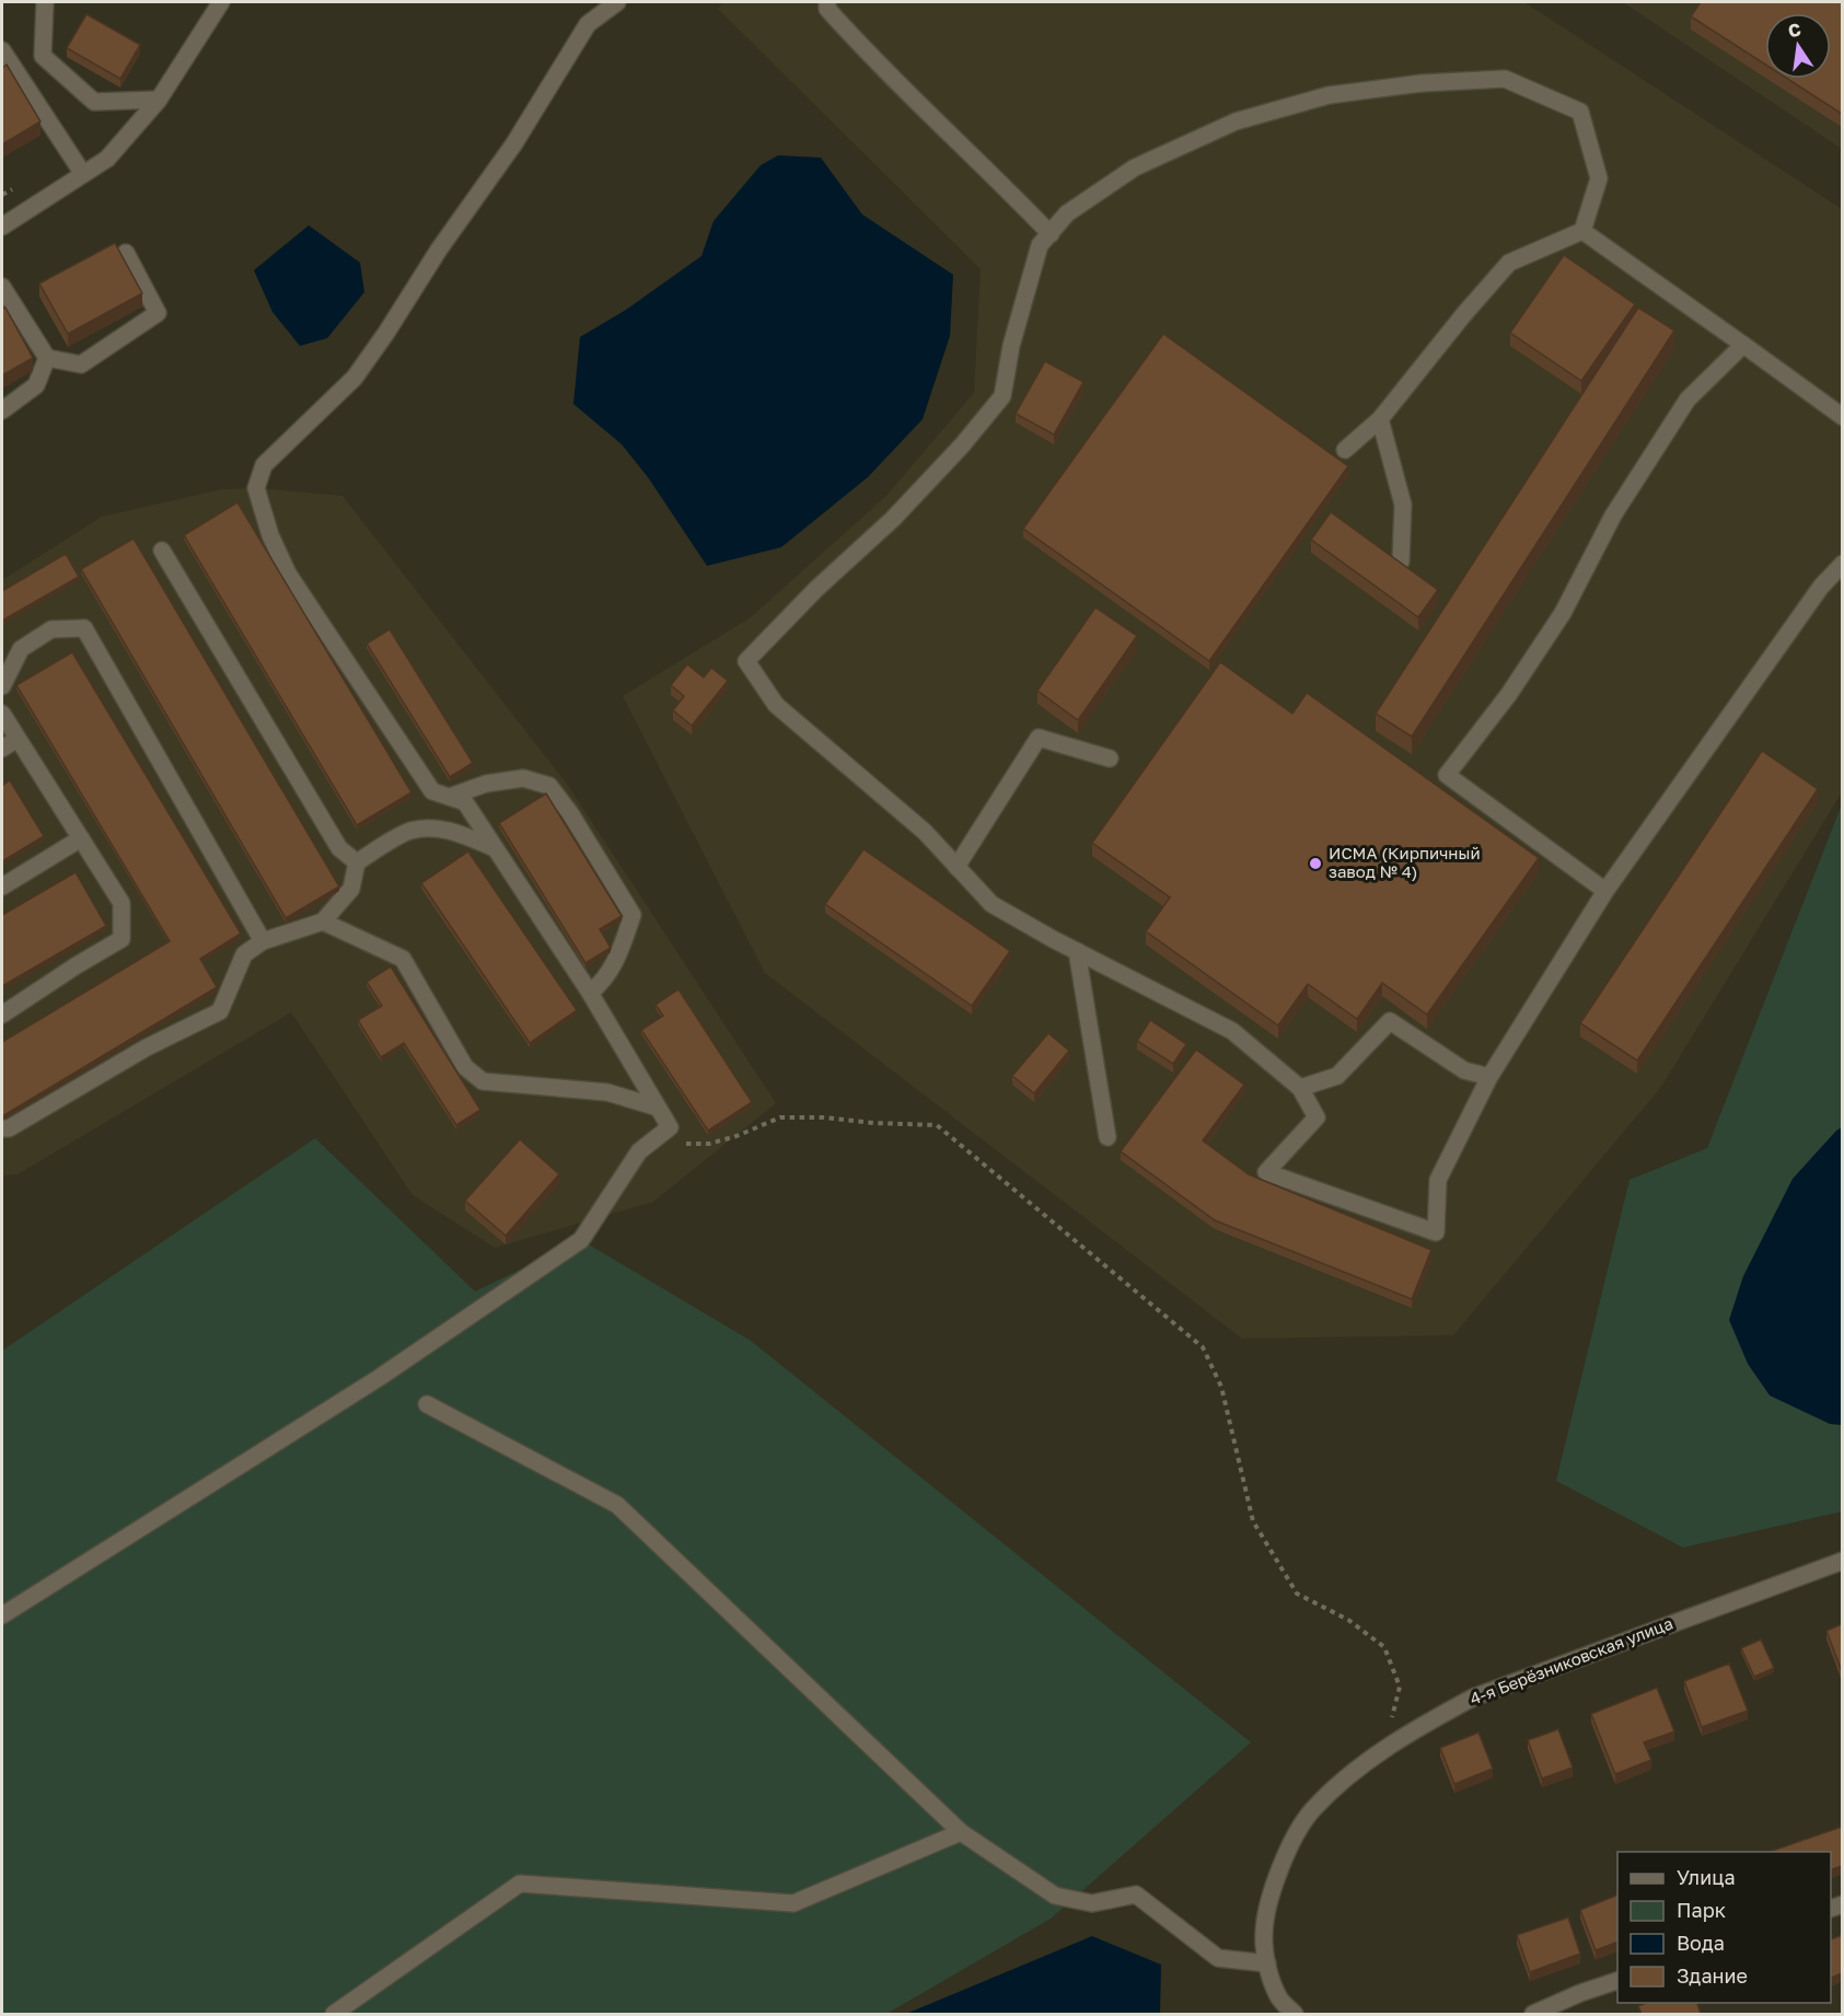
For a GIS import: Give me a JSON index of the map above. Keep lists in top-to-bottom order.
{
  "streets": {
    "street": ["4-я Берёзниковская улица"]
  },
  "places": ["ИСМА (Кирпичный завод № 4)"],
  "legend": [
    "Улица",
    "Парк",
    "Вода",
    "Здание"
  ],
  "north": "top"
}
